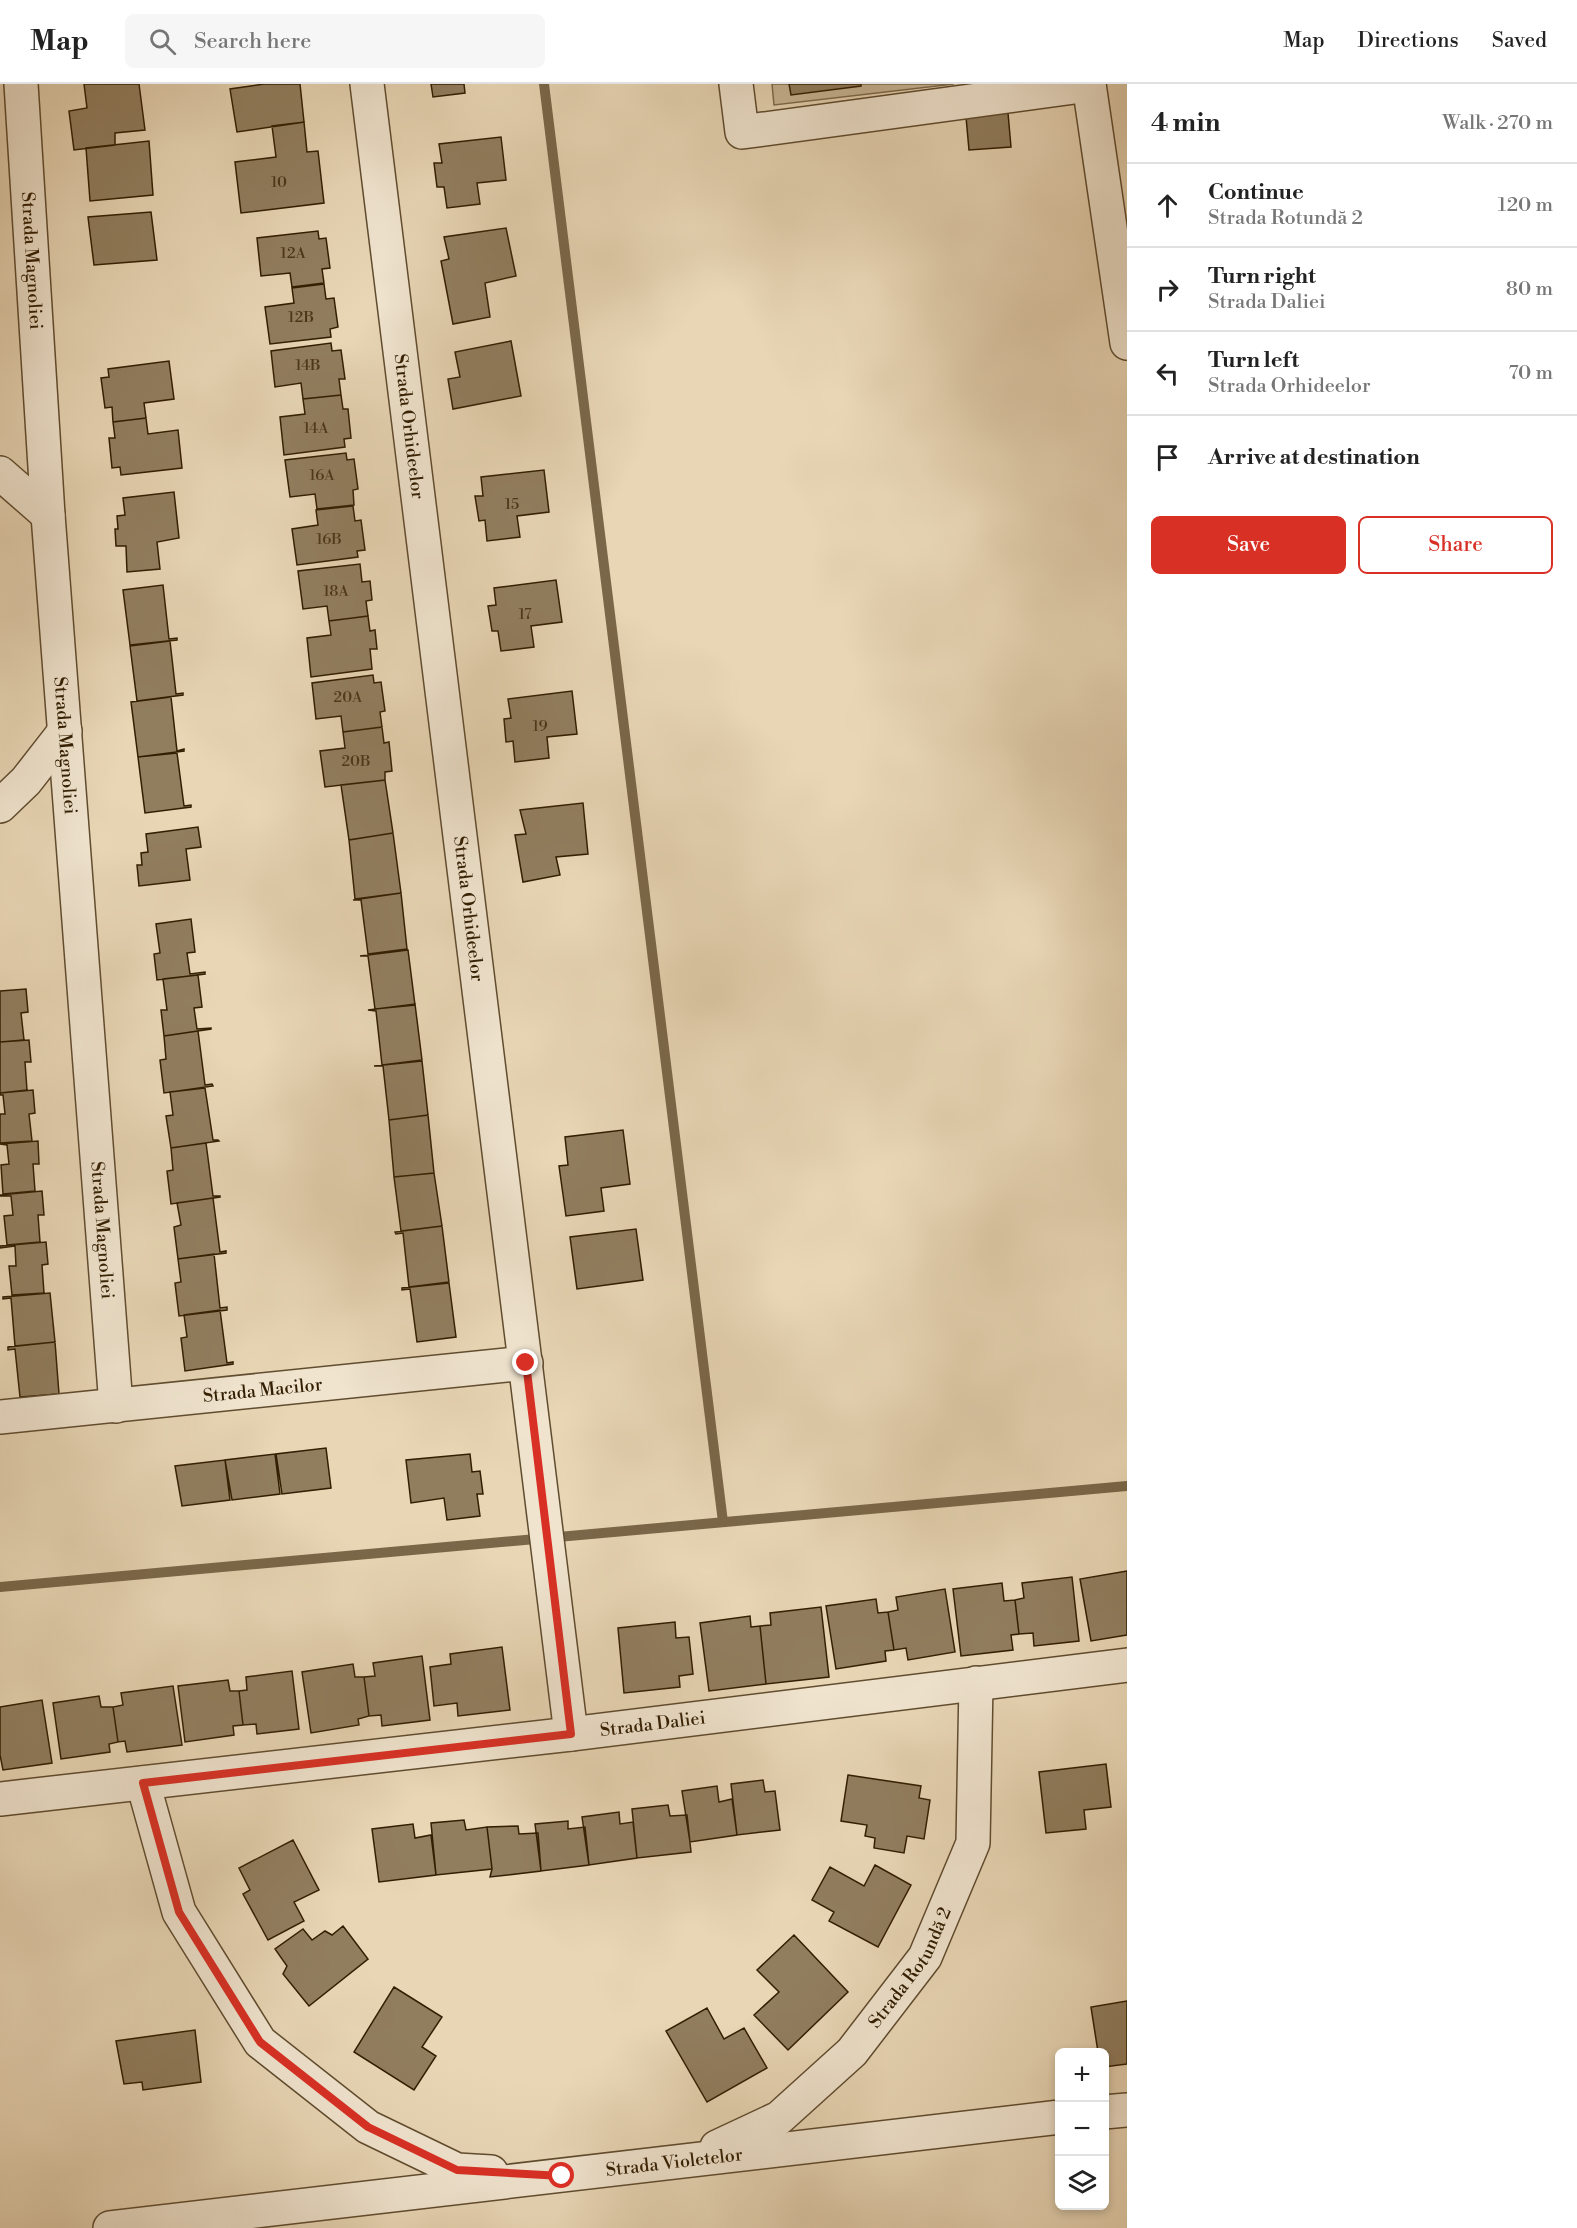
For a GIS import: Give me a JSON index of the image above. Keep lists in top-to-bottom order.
{
  "streets": {
    "street": [
      "Strada Magnoliei",
      "Strada Orhideelor",
      "Strada Macilor",
      "Strada Daliei",
      "Strada Rotundă 2",
      "Strada Violetelor"
    ]
  },
  "crossings": [
    ["Strada Magnoliei", "Strada Macilor"],
    ["Strada Orhideelor", "Strada Macilor"],
    ["Strada Orhideelor", "Strada Daliei"],
    ["Strada Daliei", "Strada Rotundă 2"],
    ["Strada Rotundă 2", "Strada Violetelor"]
  ],
  "house_numbers": [
    "10",
    "12A",
    "12B",
    "14B",
    "14A",
    "16A",
    "15",
    "16B",
    "18A",
    "17",
    "20A",
    "19",
    "20B"
  ],
  "page": {
    "header": "Map",
    "search": "Search here",
    "nav": ["Map", "Directions", "Saved"],
    "heading": ["4 min", "Walk · 270 m"],
    "list": [
      ["Continue", "Strada Rotundă 2", "120 m"],
      ["Turn right", "Strada Daliei", "80 m"],
      ["Turn left", "Strada Orhideelor", "70 m"],
      "Arrive at destination"
    ],
    "buttons": ["Save", "Share"],
    "map_buttons": ["+", "−"]
  }
}
